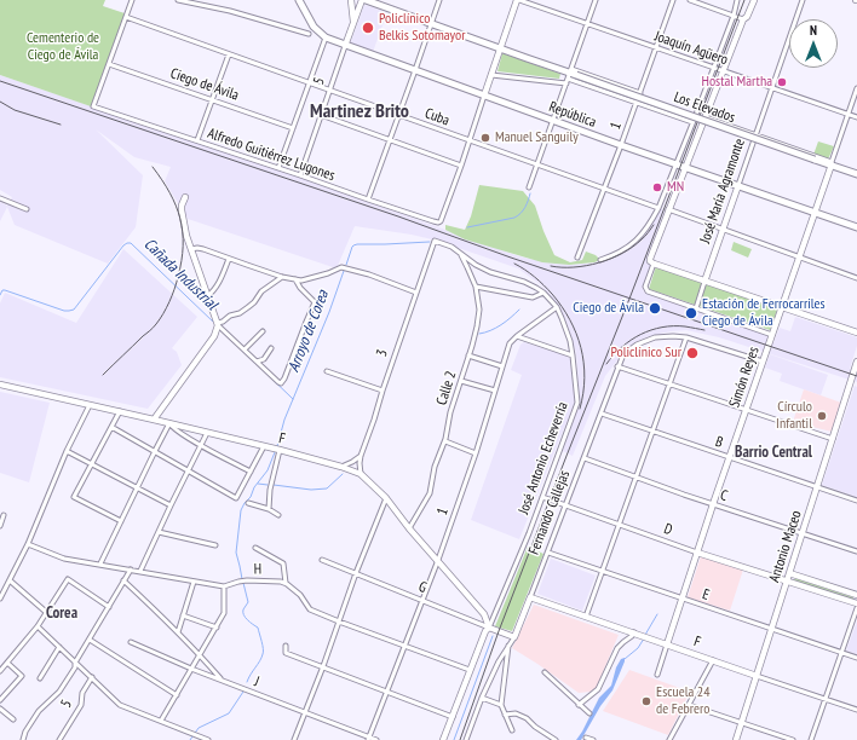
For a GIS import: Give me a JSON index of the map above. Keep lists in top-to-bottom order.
{
  "streets": {
    "main road": ["Los Elevados", "República"],
    "street": [
      "Joaquín Agüero",
      "5",
      "Ciego de Ávila",
      "Cuba",
      "1",
      "Alfredo Guitiérrez Lugones",
      "José María Agramonte",
      "3",
      "Simón Reyes",
      "Calle 2",
      "F",
      "B",
      "José Antonio Echeverría",
      "C",
      "Fernando Callejas",
      "D",
      "Antonio Maceo",
      "H",
      "G",
      "E",
      "J"
    ]
  },
  "crossings": [
    ["Joaquín Agüero", "1"],
    ["Joaquín Agüero", "José María Agramonte"],
    ["Joaquín Agüero", "Simón Reyes"],
    ["5", "República"],
    ["5", "Cuba"],
    ["5", "Alfredo Guitiérrez Lugones"],
    ["Ciego de Ávila", "Alfredo Guitiérrez Lugones"],
    ["Los Elevados", "Simón Reyes"],
    ["República", "1"],
    ["República", "José María Agramonte"],
    ["República", "Simón Reyes"],
    ["Cuba", "1"],
    ["1", "F"],
    ["1", "José Antonio Echeverría"],
    ["1", "G"],
    ["1", "J"],
    ["3", "F"],
    ["3", "José Antonio Echeverría"],
    ["Simón Reyes", "F"],
    ["Simón Reyes", "B"],
    ["Simón Reyes", "C"],
    ["Simón Reyes", "Fernando Callejas"],
    ["Simón Reyes", "D"],
    ["Simón Reyes", "E"],
    ["Calle 2", "F"],
    ["Calle 2", "José Antonio Echeverría"],
    ["F", "José Antonio Echeverría"],
    ["F", "Fernando Callejas"],
    ["F", "Antonio Maceo"],
    ["F", "G"],
    ["B", "Fernando Callejas"],
    ["B", "Antonio Maceo"],
    ["José Antonio Echeverría", "D"],
    ["José Antonio Echeverría", "G"],
    ["C", "Fernando Callejas"],
    ["C", "Antonio Maceo"],
    ["Fernando Callejas", "D"],
    ["Fernando Callejas", "G"],
    ["Fernando Callejas", "E"],
    ["D", "Antonio Maceo"],
    ["Antonio Maceo", "E"]
  ],
  "districts": ["Martinez Brito", "Barrio Central", "Corea"],
  "water": ["Cañada Industrial", "Arroyo de Corea"],
  "parks": ["Cementerio de Ciego de Ávila"],
  "places": [
    "Policlínico Belkis Sotomayor",
    "Hostal Martha",
    "Manuel Sanguily",
    "MN",
    "Ciego de Ávila",
    "Estación de Ferrocarriles Ciego de Ávila",
    "Policlínico Sur",
    "Círculo Infantil",
    "Escuela 24 de Febrero"
  ],
  "north": "top"
}
